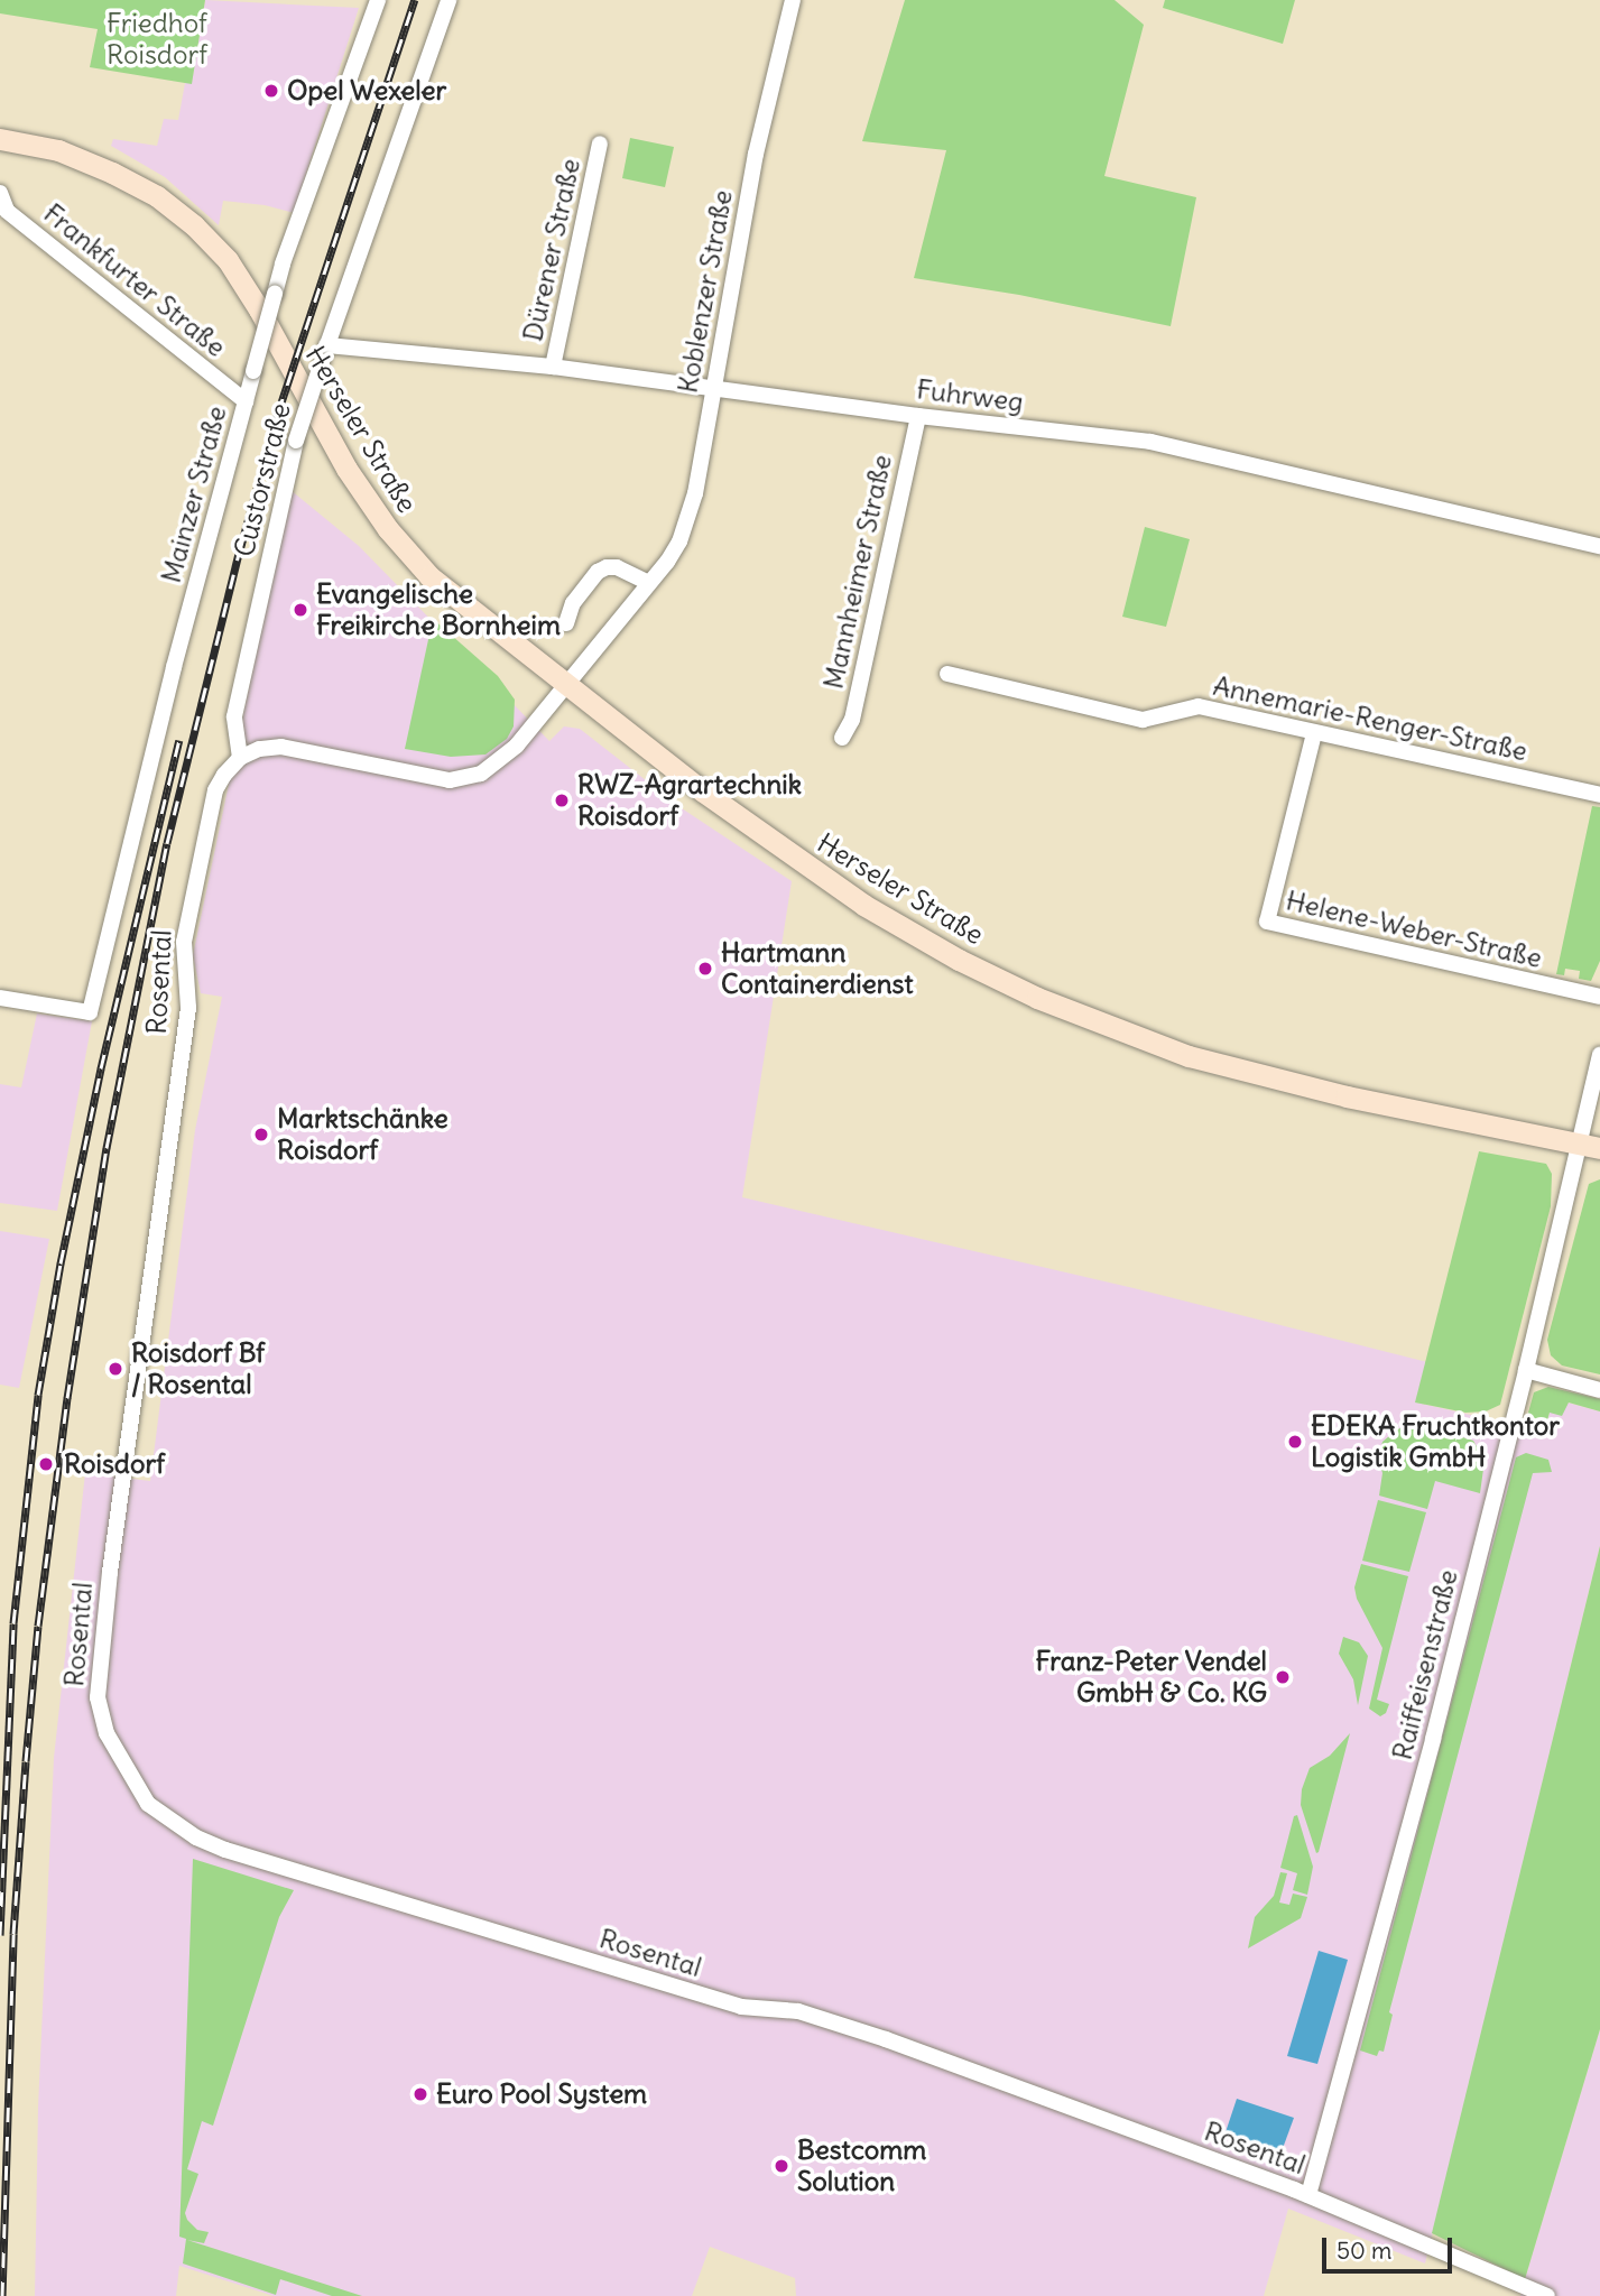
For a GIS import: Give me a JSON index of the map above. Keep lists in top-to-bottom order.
{
  "streets": {
    "main road": ["Herseler Straße"],
    "street": [
      "Dürener Straße",
      "Frankfurter Straße",
      "Koblenzer Straße",
      "Fuhrweg",
      "Custorstraße",
      "Mainzer Straße",
      "Mannheimer Straße",
      "Annemarie-Renger-Straße",
      "Helene-Weber-Straße",
      "Rosental",
      "Raiffeisenstraße"
    ]
  },
  "crossings": [
    ["Dürener Straße", "Fuhrweg"],
    ["Frankfurter Straße", "Mainzer Straße"],
    ["Koblenzer Straße", "Fuhrweg"],
    ["Koblenzer Straße", "Herseler Straße"],
    ["Fuhrweg", "Custorstraße"],
    ["Fuhrweg", "Mannheimer Straße"],
    ["Herseler Straße", "Raiffeisenstraße"],
    ["Custorstraße", "Rosental"],
    ["Annemarie-Renger-Straße", "Helene-Weber-Straße"],
    ["Rosental", "Raiffeisenstraße"]
  ],
  "parks": ["Friedhof Roisdorf"],
  "places": [
    "Opel Wexeler",
    "Evangelische Freikirche Bornheim",
    "RWZ-Agrartechnik Roisdorf",
    "Hartmann Containerdienst",
    "Marktschänke Roisdorf",
    "Roisdorf Bf / Rosental",
    "EDEKA Fruchtkontor Logistik GmbH",
    "Roisdorf",
    "Franz-Peter Vendel GmbH & Co. KG",
    "Euro Pool System",
    "Bestcomm Solution"
  ],
  "scale_bar": "50 m"
}
